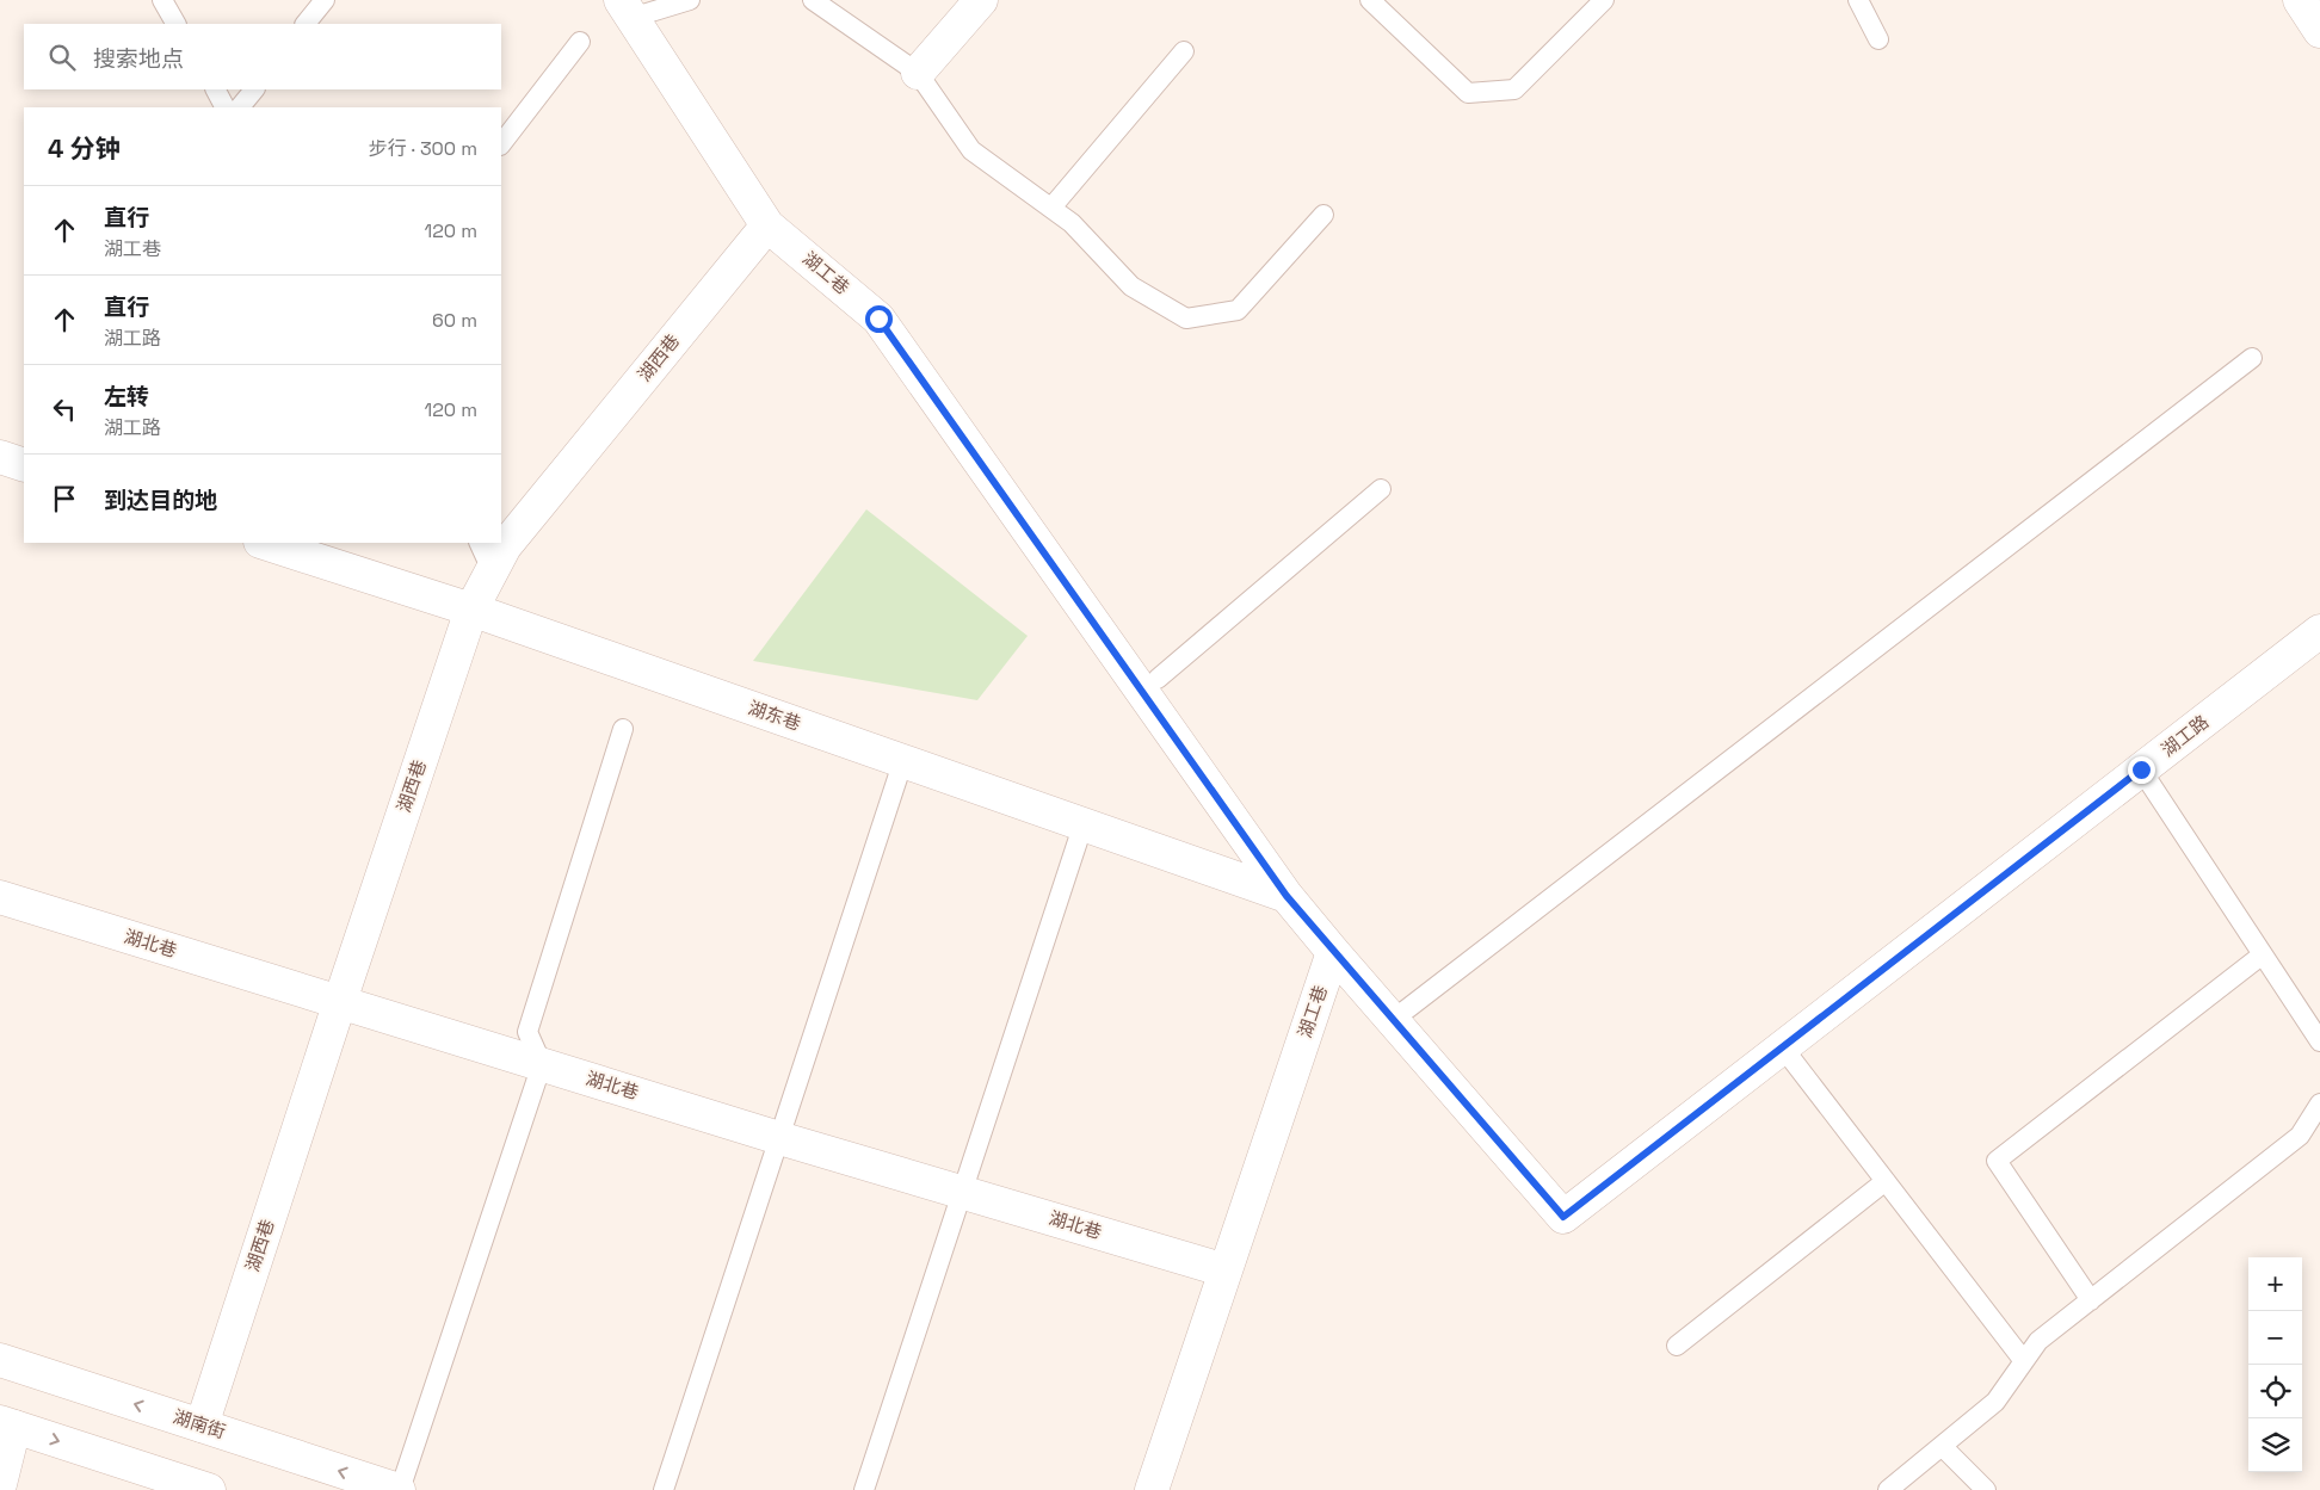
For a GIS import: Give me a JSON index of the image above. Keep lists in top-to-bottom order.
{
  "streets": {
    "street": [
      "湖工巷",
      "湖西巷",
      "湖东巷",
      "湖工路",
      "湖北巷",
      "湖南街"
    ]
  },
  "crossings": [
    ["湖工巷", "湖西巷"],
    ["湖工巷", "湖东巷"],
    ["湖工巷", "湖工路"],
    ["湖工巷", "湖北巷"],
    ["湖西巷", "湖东巷"],
    ["湖西巷", "湖北巷"],
    ["湖西巷", "湖南街"]
  ],
  "page": {
    "search": "搜索地点",
    "heading": ["4 分钟", "步行 · 300 m"],
    "list": [
      ["直行", "湖工巷", "120 m"],
      ["直行", "湖工路", "60 m"],
      ["左转", "湖工路", "120 m"],
      "到达目的地"
    ],
    "map_buttons": ["+", "−"]
  }
}
